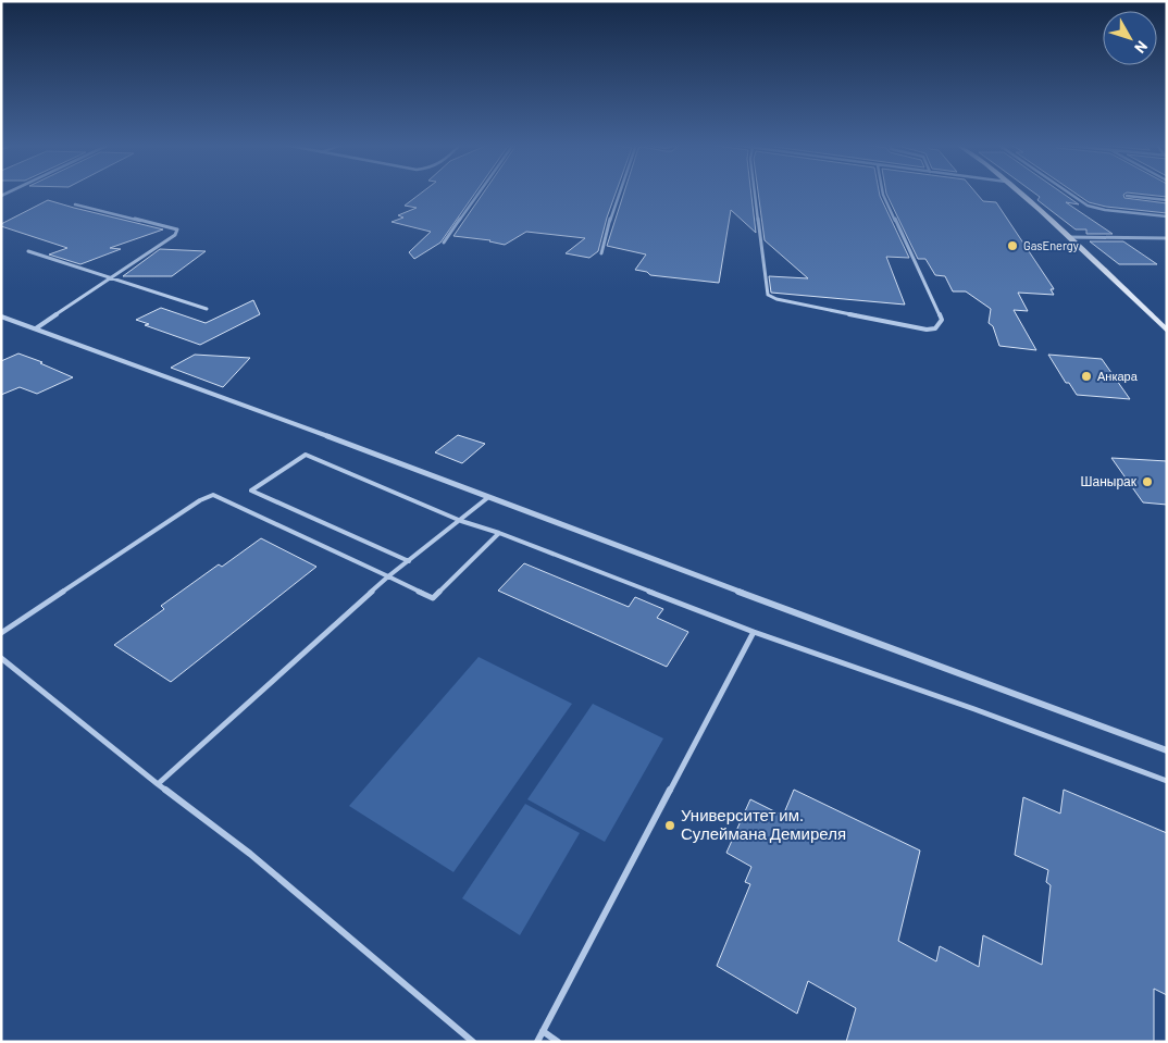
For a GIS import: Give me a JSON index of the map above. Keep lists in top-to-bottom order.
{
  "places": [
    "GasEnergy",
    "Анкара",
    "Шанырак",
    "Университет им. Сулеймана Демиреля"
  ],
  "north": "bottom right"
}
